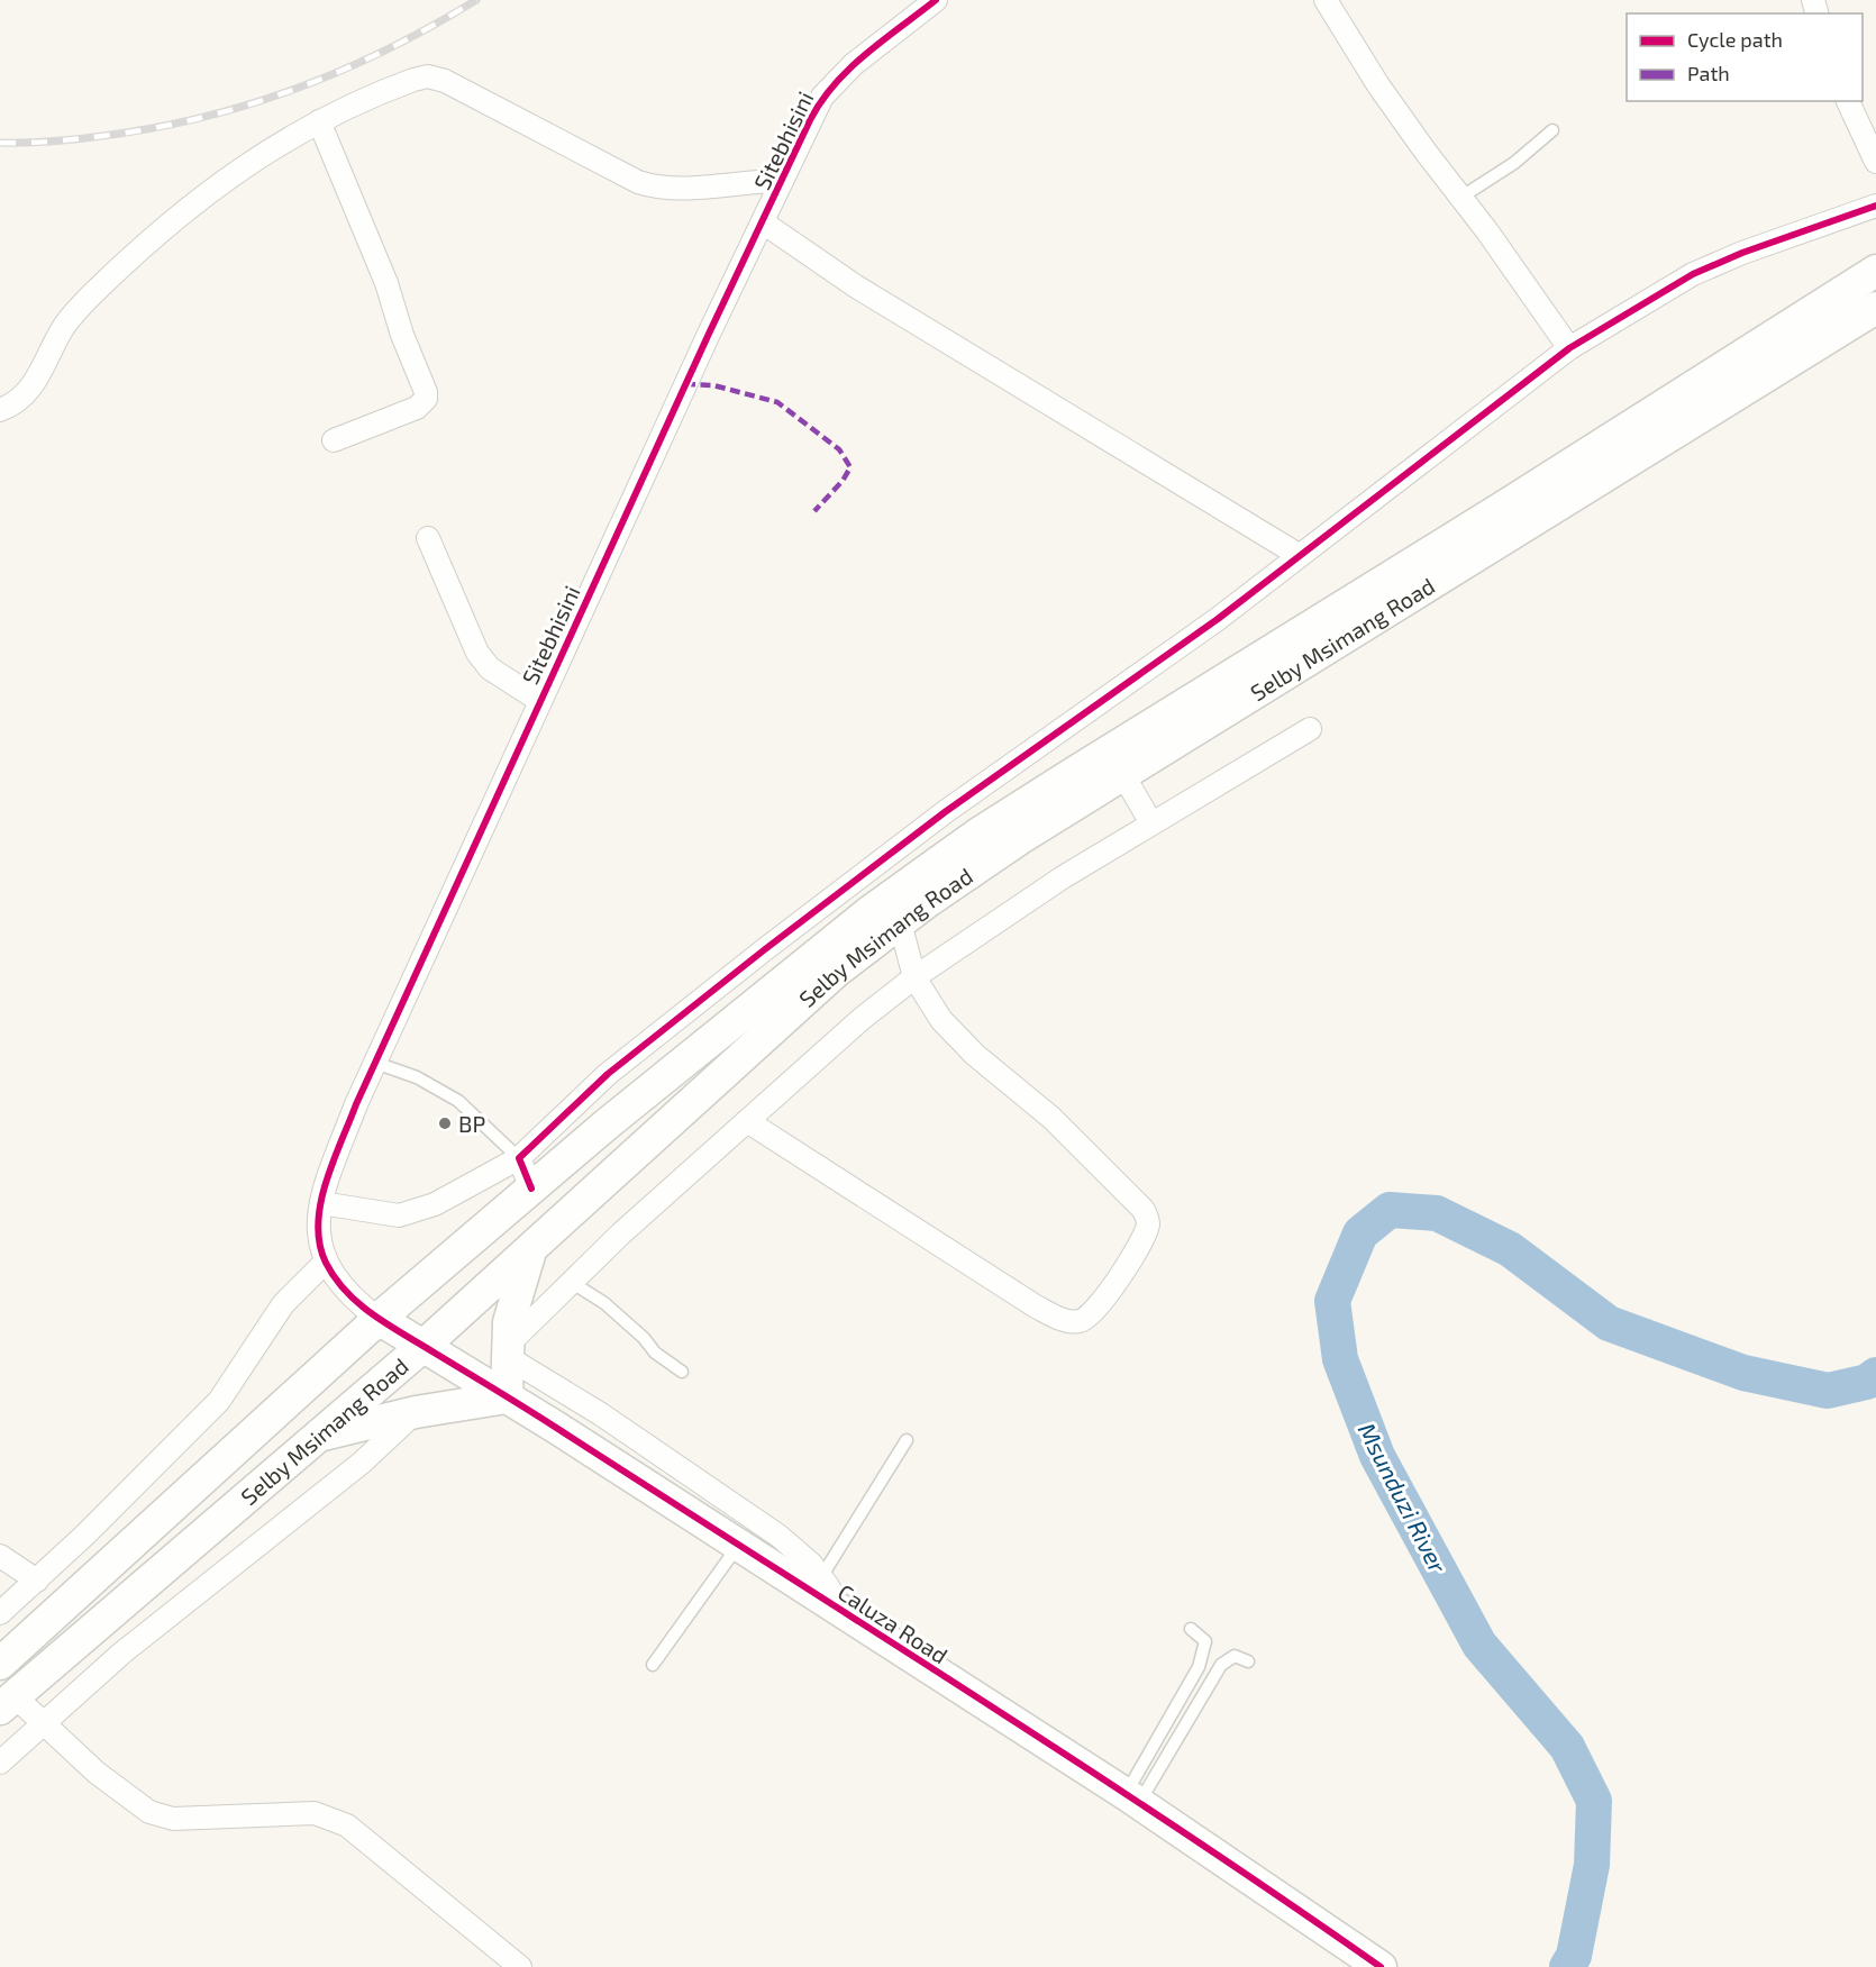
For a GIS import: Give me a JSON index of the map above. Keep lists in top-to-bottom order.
{
  "streets": {
    "main road": ["Selby Msimang Road", "Caluza Road"],
    "street": ["Sitebhisini"]
  },
  "crossings": [
    ["Sitebhisini", "Selby Msimang Road"],
    ["Sitebhisini", "Caluza Road"],
    ["Selby Msimang Road", "Caluza Road"]
  ],
  "water": ["Msunduzi River"],
  "places": ["BP"],
  "legend": ["Cycle path", "Path"]
}
